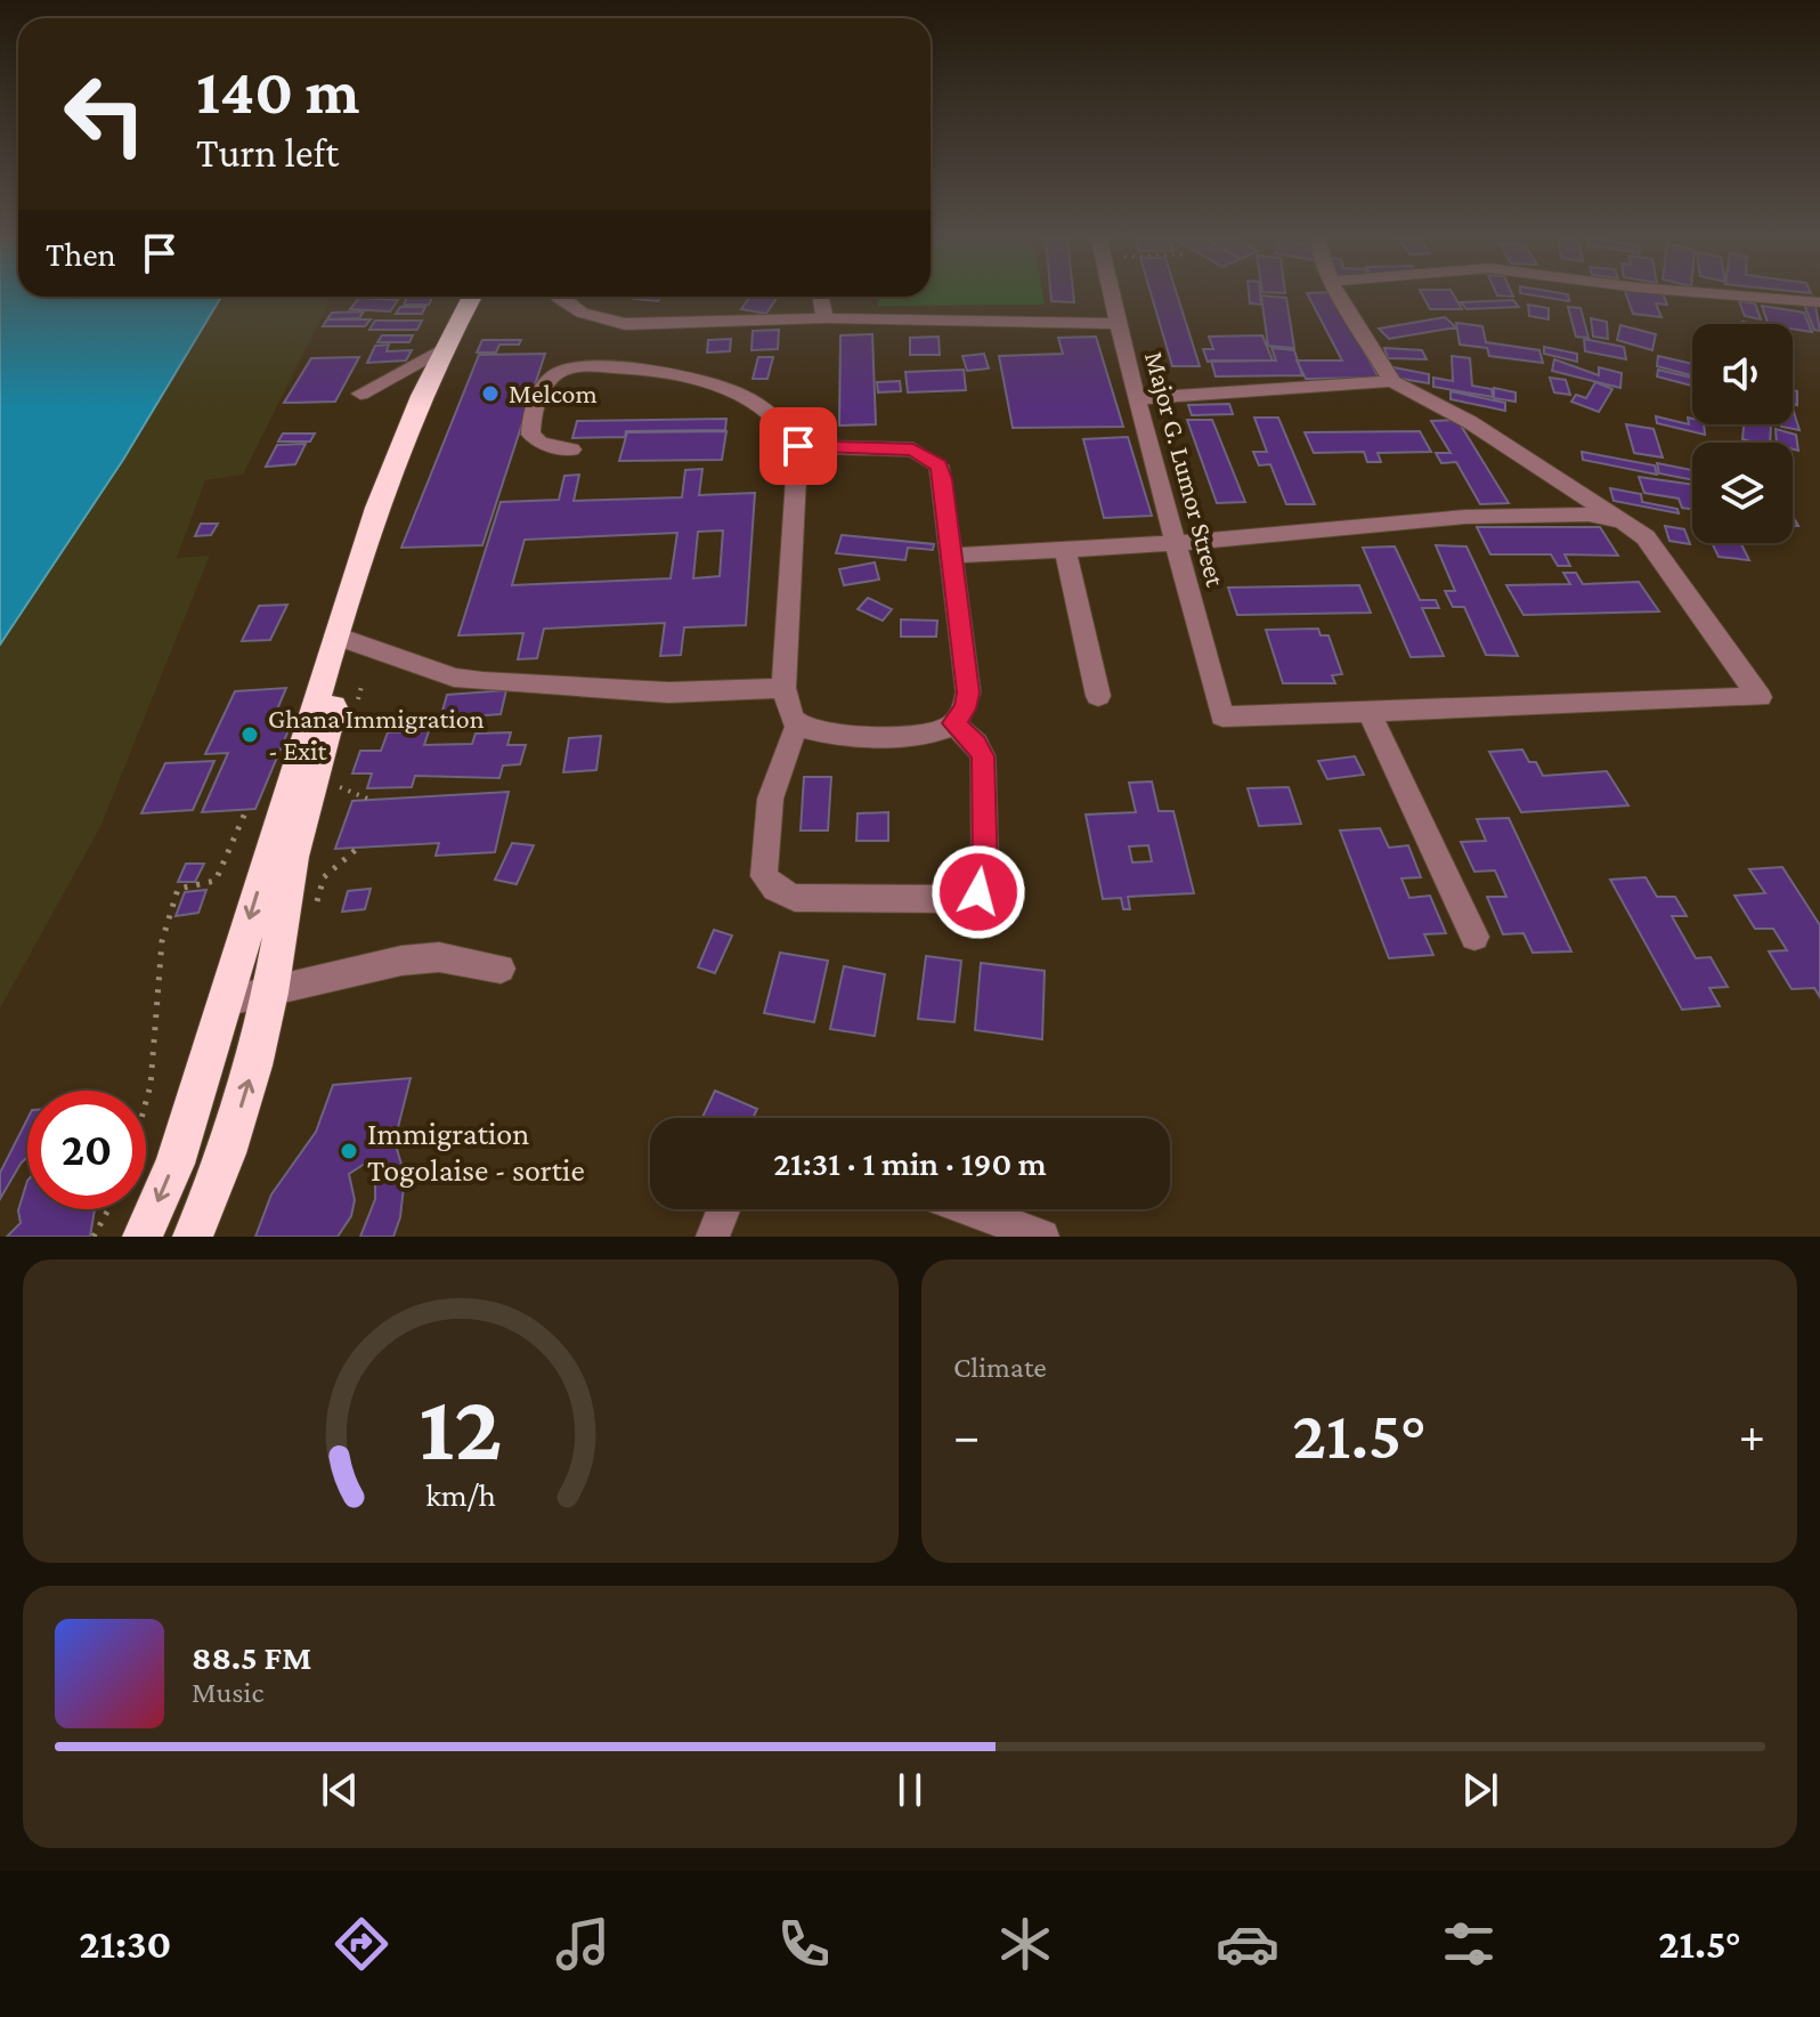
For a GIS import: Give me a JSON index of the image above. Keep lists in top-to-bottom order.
{
  "streets": {
    "street": ["Major G. Lumor Street"]
  },
  "places": ["Melcom", "Ghana Immigration - Exit", "Immigration Togolaise - sortie"],
  "page": {
    "turn": ["140 m", "Turn left"],
    "then": "Then",
    "limit": "20",
    "trip": "21:31 · 1 min · 190 m",
    "tile": "Climate",
    "heat": ["−", "21.5°", "+"],
    "song": ["88.5 FM", "Music"],
    "tabs": ["21:30", "21.5°"],
    "gauge": ["12", "km/h"]
  }
}
